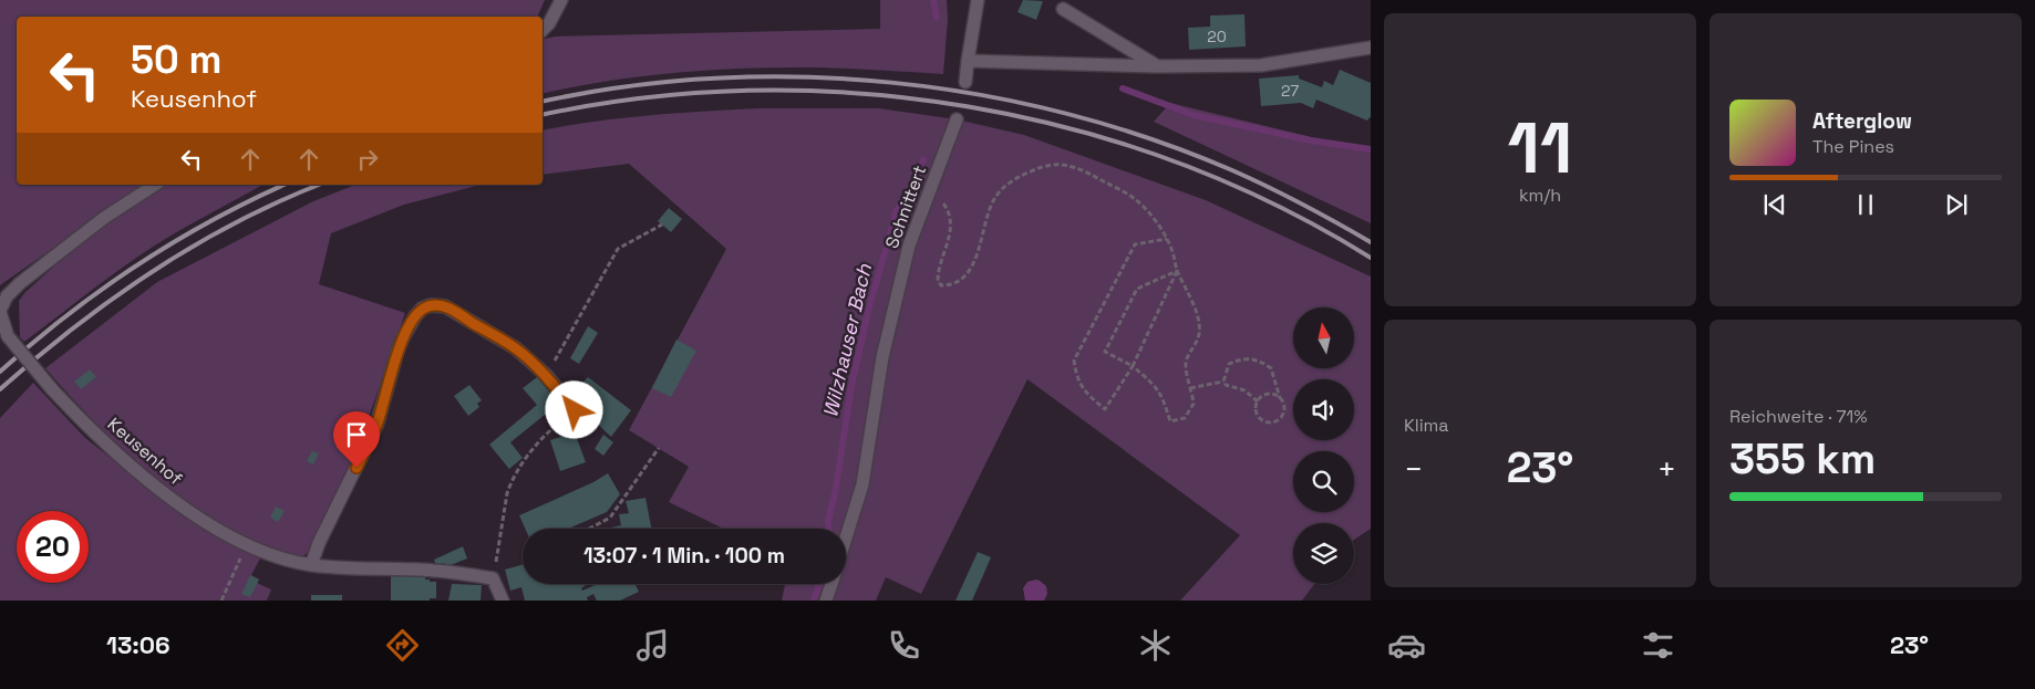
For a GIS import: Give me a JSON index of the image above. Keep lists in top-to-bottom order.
{
  "streets": {
    "lane": ["Schnittert", "Keusenhof"]
  },
  "water": ["Wilzhauser Bach"],
  "house_numbers": ["20", "27"],
  "north": "top",
  "page": {
    "tile": [
      ["11", "km/h"],
      "Klima",
      ["Reichweite · 71%", "355 km"]
    ],
    "turn": ["50 m", "Keusenhof"],
    "song": ["Afterglow", "The Pines"],
    "heat": ["−", "23°", "+"],
    "limit": "20",
    "trip": "13:07 · 1 Min. · 100 m",
    "tabs": ["13:06", "23°"]
  }
}
